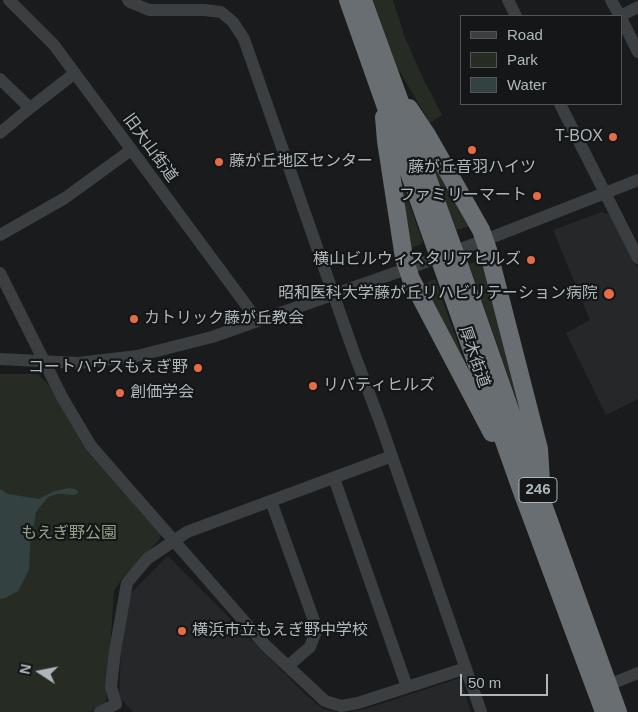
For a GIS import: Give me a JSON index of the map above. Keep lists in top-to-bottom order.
{
  "streets": {
    "highway": ["厚木街道", "246"],
    "street": ["旧大山街道"]
  },
  "parks": ["もえぎ野公園"],
  "places": [
    "T-BOX",
    "藤が丘音羽ハイツ",
    "藤が丘地区センター",
    "ファミリーマート",
    "横山ビルウィスタリアヒルズ",
    "昭和医科大学藤が丘リハビリテーション病院",
    "カトリック藤が丘教会",
    "コートハウスもえぎ野",
    "リバティヒルズ",
    "創価学会",
    "横浜市立もえぎ野中学校"
  ],
  "legend": ["Road", "Park", "Water"],
  "scale_bar": "50 m",
  "north": "left"
}
